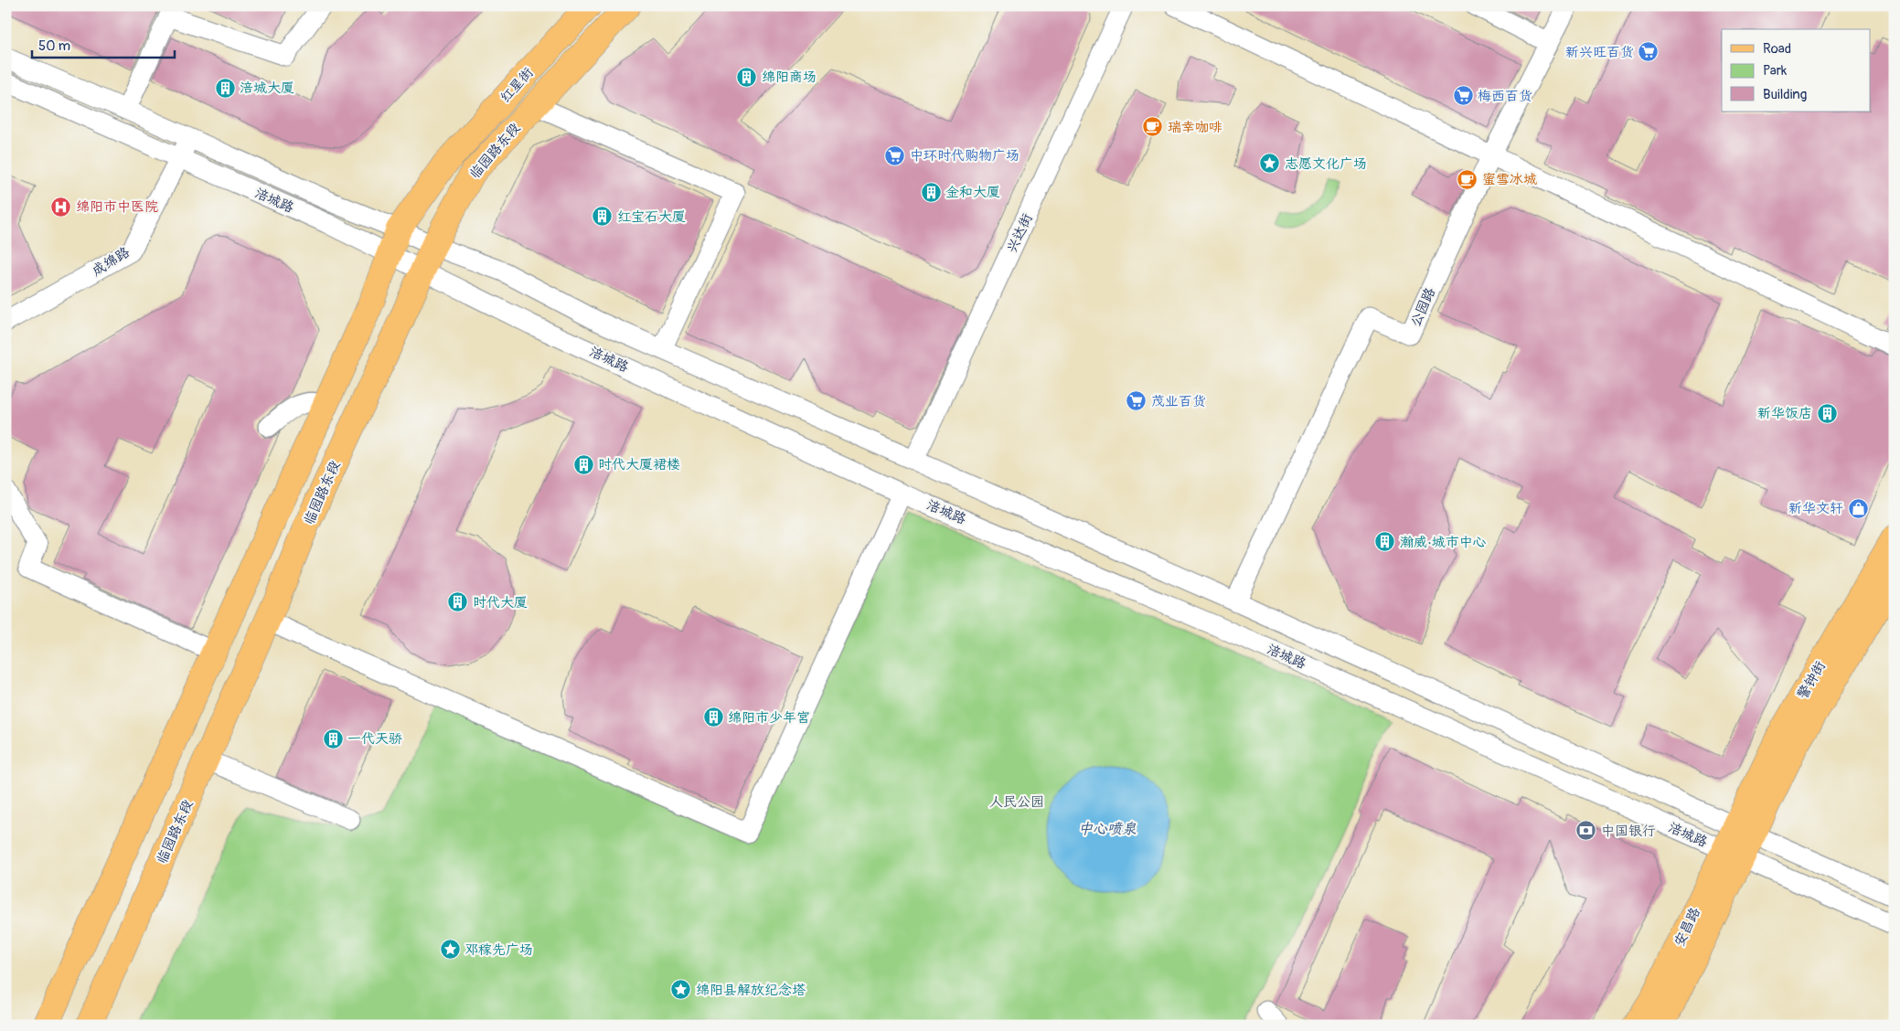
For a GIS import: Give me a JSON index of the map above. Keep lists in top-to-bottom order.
{
  "streets": {
    "main road": [
      "红星街",
      "临园路东段",
      "警钟街",
      "安昌路"
    ],
    "street": [
      "涪城路",
      "兴达街",
      "成绵路",
      "公园路"
    ]
  },
  "crossings": [
    ["红星街", "涪城路"],
    ["临园路东段", "涪城路"],
    ["涪城路", "兴达街"],
    ["涪城路", "成绵路"],
    ["涪城路", "公园路"],
    ["涪城路", "警钟街"],
    ["涪城路", "安昌路"],
    ["警钟街", "安昌路"]
  ],
  "water": ["中心喷泉"],
  "parks": ["人民公园"],
  "places": {
    "supermarket": [
      "新兴旺百货",
      "梅西百货",
      "中环时代购物广场",
      "茂业百货"
    ],
    "building": [
      "绵阳商场",
      "涪城大厦",
      "金和大厦",
      "红宝石大厦",
      "新华饭店",
      "时代大厦裙楼",
      "瀚威·城市中心",
      "时代大厦",
      "绵阳市少年宫",
      "一代天骄"
    ],
    "cafe": ["瑞幸咖啡", "蜜雪冰城"],
    "place": ["志愿文化广场", "邓稼先广场", "绵阳县解放纪念塔"],
    "hospital": ["绵阳市中医院"],
    "shop": ["新华文轩"],
    "bank": ["中国银行"]
  },
  "legend": ["Road", "Park", "Building"],
  "scale_bar": "50 m"
}
